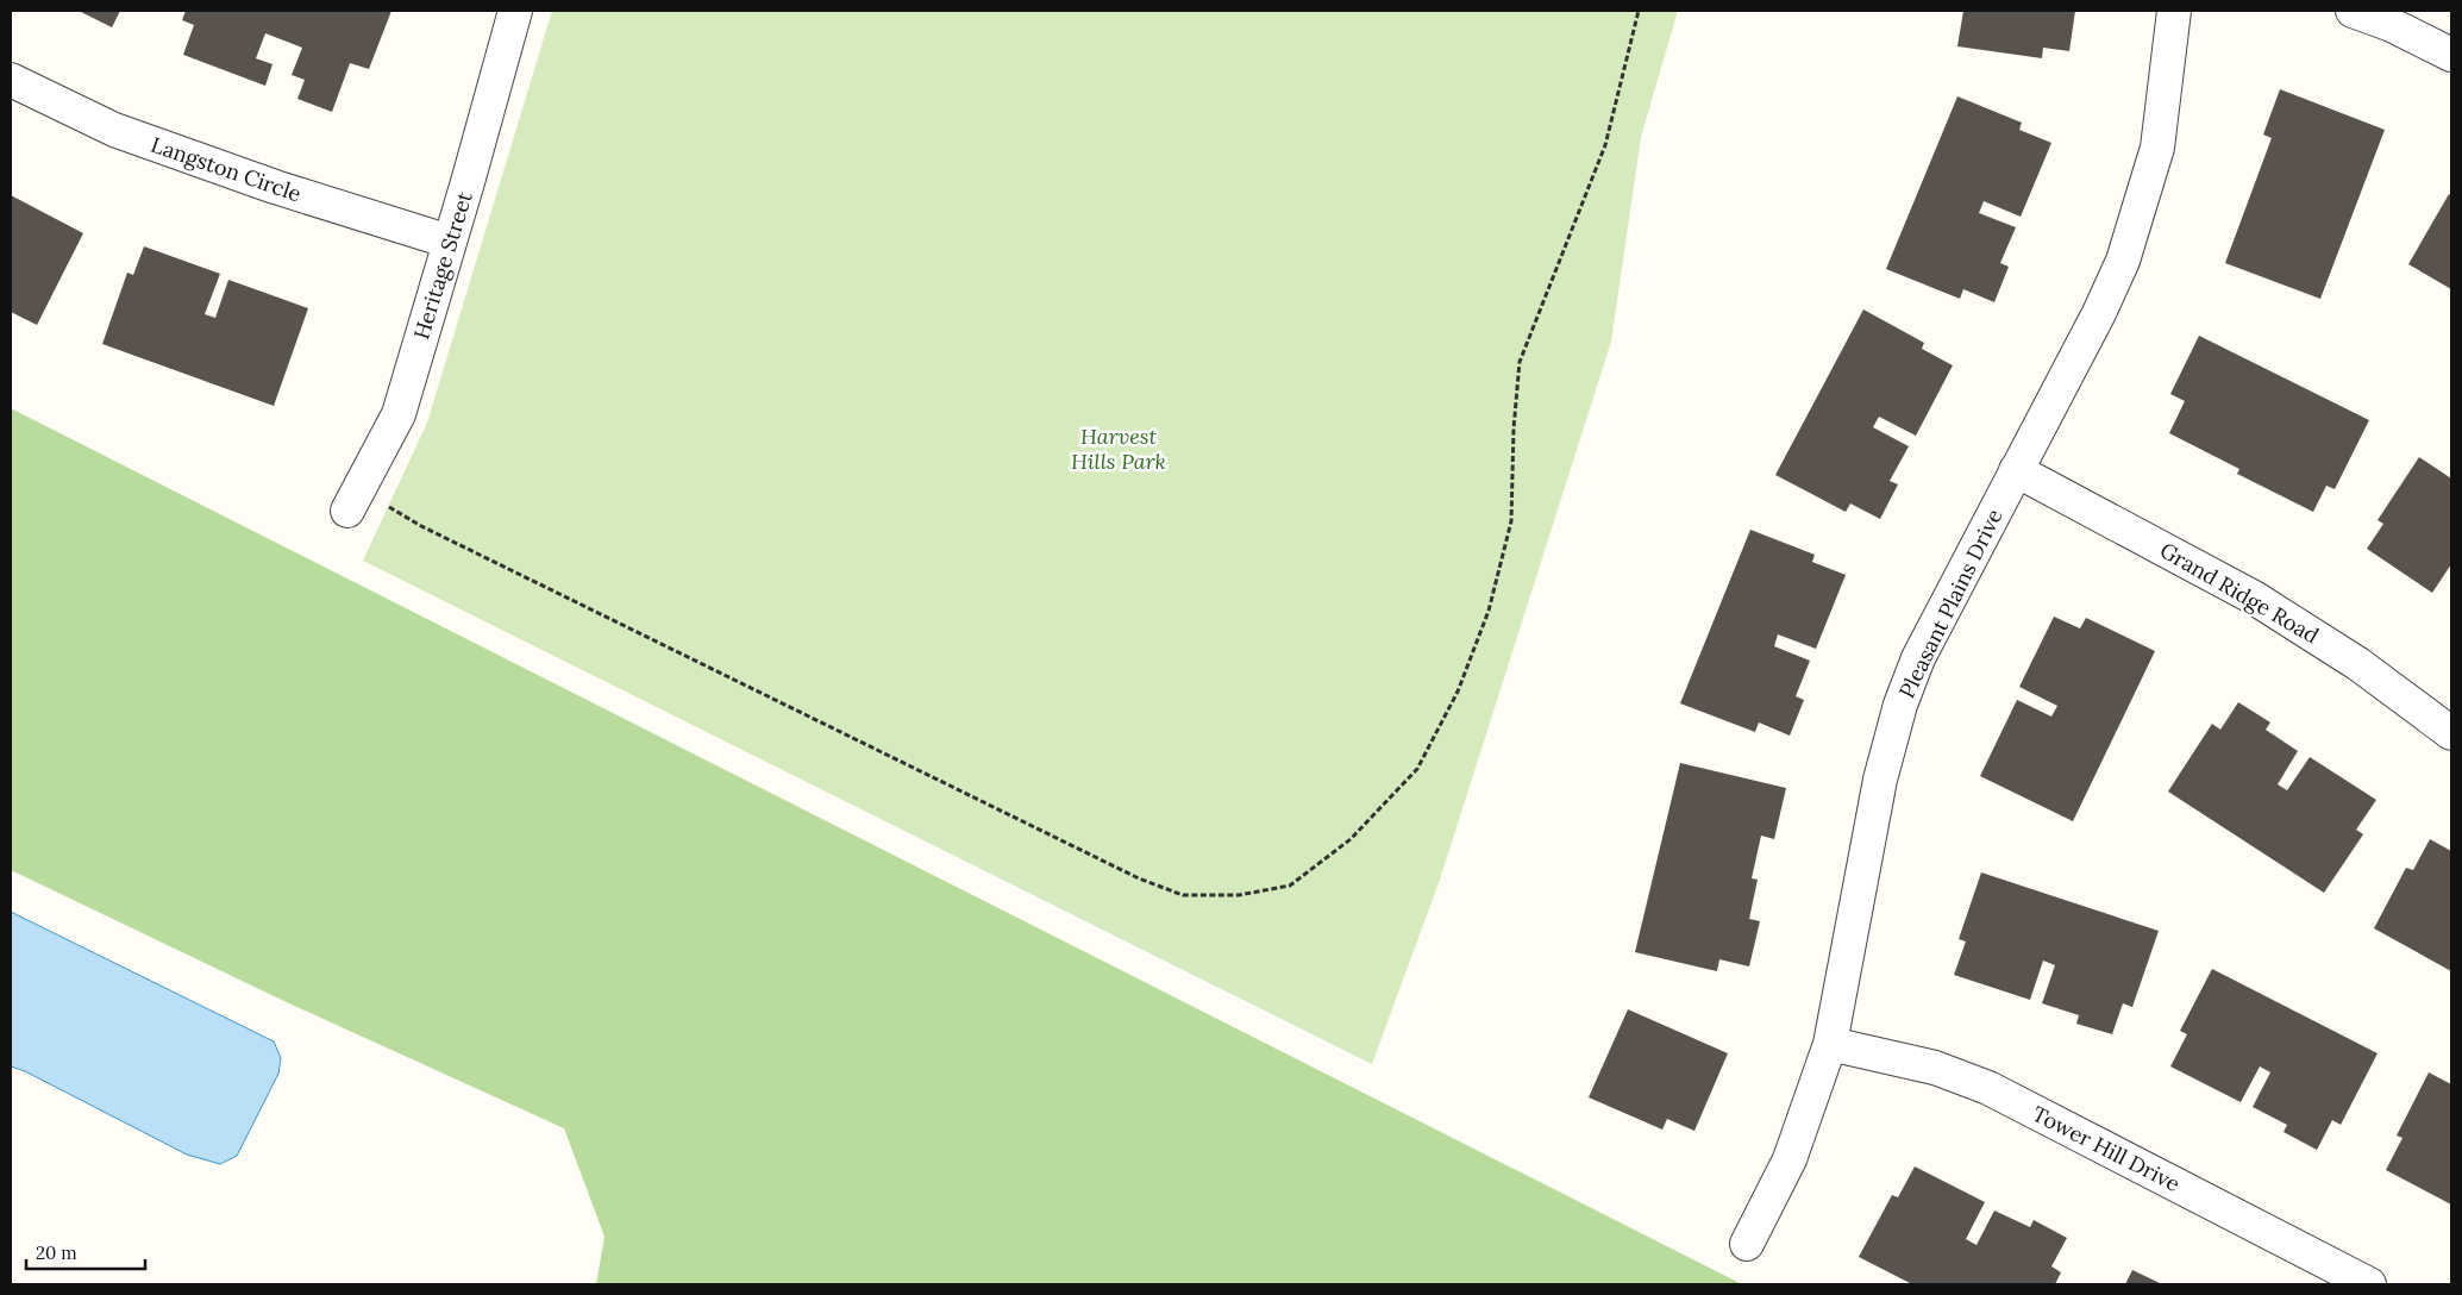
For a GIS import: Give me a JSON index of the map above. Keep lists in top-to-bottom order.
{
  "streets": {
    "street": [
      "Langston Circle",
      "Heritage Street",
      "Grand Ridge Road",
      "Pleasant Plains Drive",
      "Tower Hill Drive"
    ]
  },
  "crossings": [
    ["Langston Circle", "Heritage Street"],
    ["Grand Ridge Road", "Pleasant Plains Drive"],
    ["Pleasant Plains Drive", "Tower Hill Drive"]
  ],
  "parks": ["Harvest Hills Park"],
  "scale_bar": "20 m"
}
